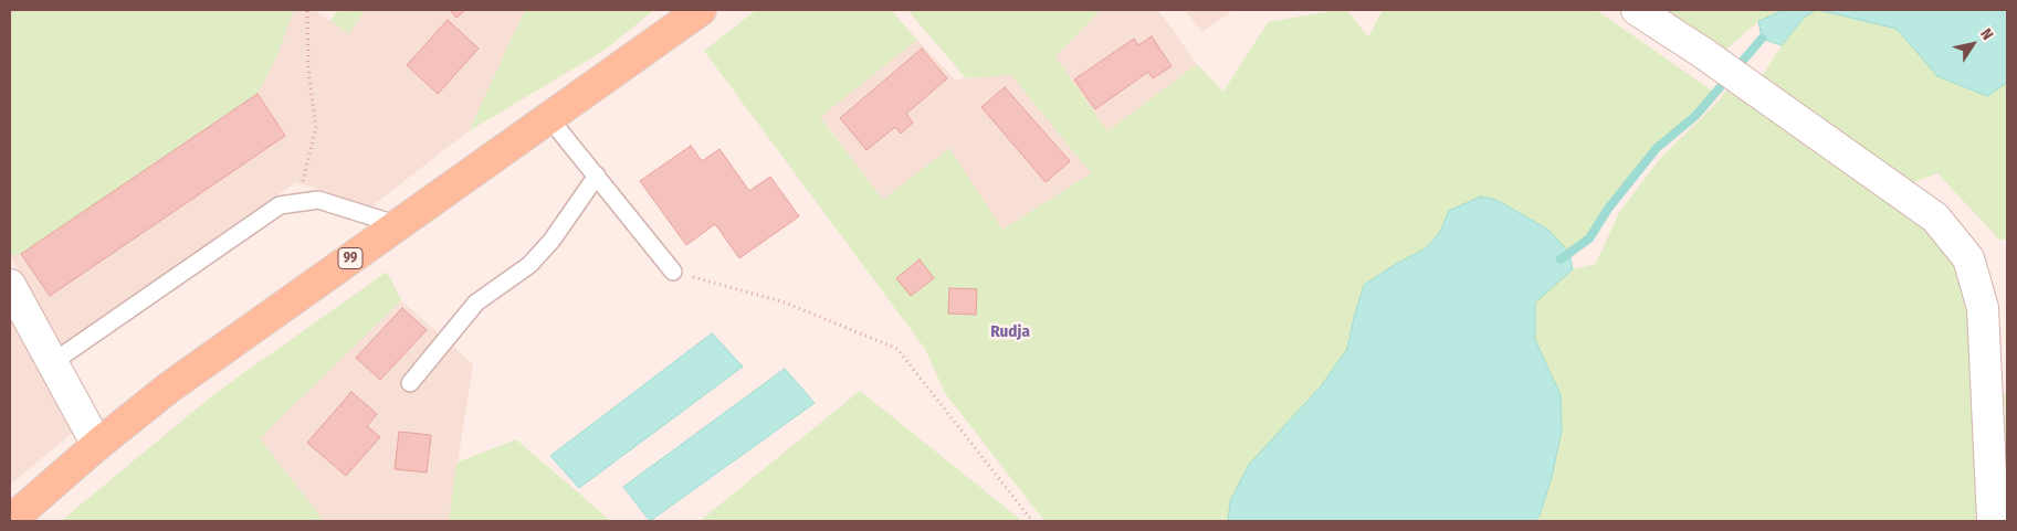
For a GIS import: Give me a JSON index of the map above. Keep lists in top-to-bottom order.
{
  "streets": {
    "main road": ["99"]
  },
  "districts": ["Rudja"],
  "north": "top right"
}
